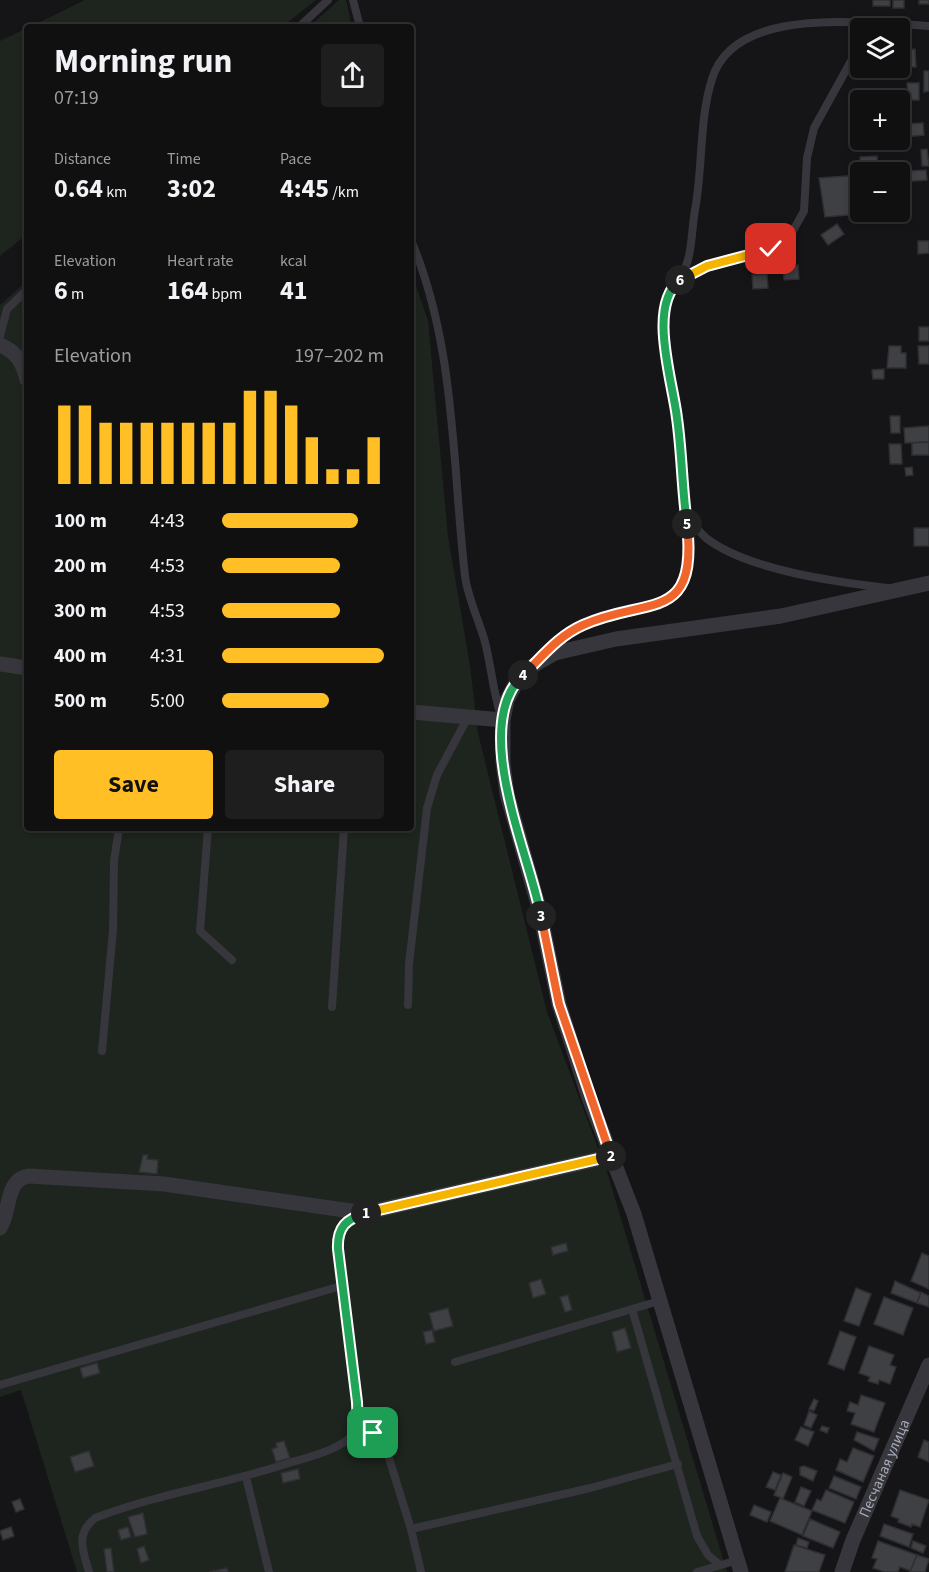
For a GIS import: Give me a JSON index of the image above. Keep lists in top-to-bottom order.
{
  "streets": {
    "street": ["Песчаная улица"]
  },
  "page": {
    "map_buttons": ["+", "−"],
    "heading": ["Morning run", "07:19"],
    "stats": [
      ["Distance", "0.64 km"],
      ["Time", "3:02"],
      ["Pace", "4:45 /km"],
      ["Elevation", "6 m"],
      ["Heart rate", "164 bpm"],
      ["kcal", "41"]
    ],
    "pins": [
      "6",
      "5",
      "4",
      "3",
      "2",
      "1"
    ],
    "chart": ["Elevation", "197–202 m"],
    "list": [
      {
        "name": "100 m",
        "note": "4:43"
      },
      {
        "name": "200 m",
        "note": "4:53"
      },
      {
        "name": "300 m",
        "note": "4:53"
      },
      {
        "name": "400 m",
        "note": "4:31"
      },
      {
        "name": "500 m",
        "note": "5:00"
      }
    ],
    "buttons": ["Save", "Share"]
  }
}
